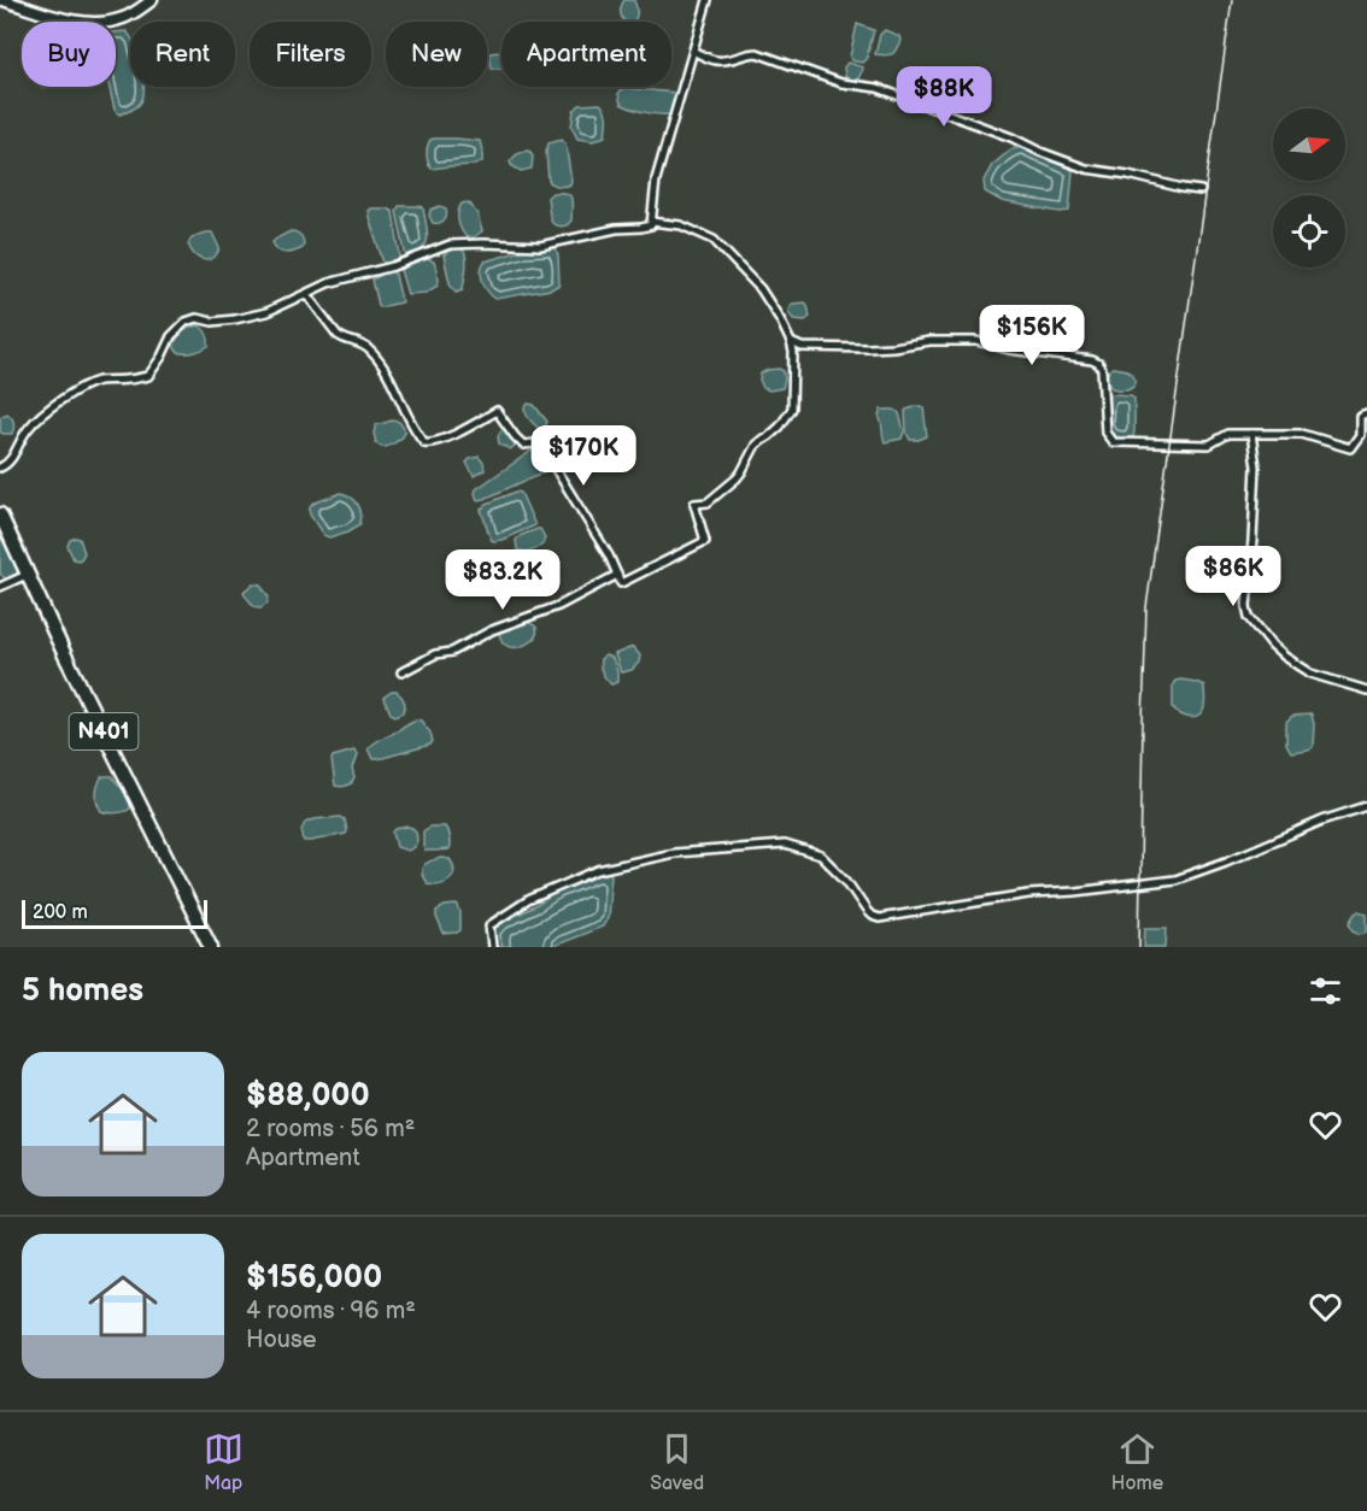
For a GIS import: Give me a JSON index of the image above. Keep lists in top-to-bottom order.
{
  "streets": {
    "highway": ["N401"]
  },
  "scale_bar": "200 m",
  "north": "right",
  "page": {
    "chip": [
      "Buy",
      "Rent",
      "Filters",
      "New",
      "Apartment"
    ],
    "price": [
      "$88K",
      "$156K",
      "$170K",
      "$86K",
      "$83.2K"
    ],
    "scale": "200 m",
    "heading": "5 homes",
    "list": [
      {
        "name": "$88,000",
        "note": "2 rooms · 56 m² · Apartment"
      },
      {
        "name": "$156,000",
        "note": "4 rooms · 96 m² · House"
      }
    ],
    "tabs": ["Map", "Saved", "Home"]
  }
}
